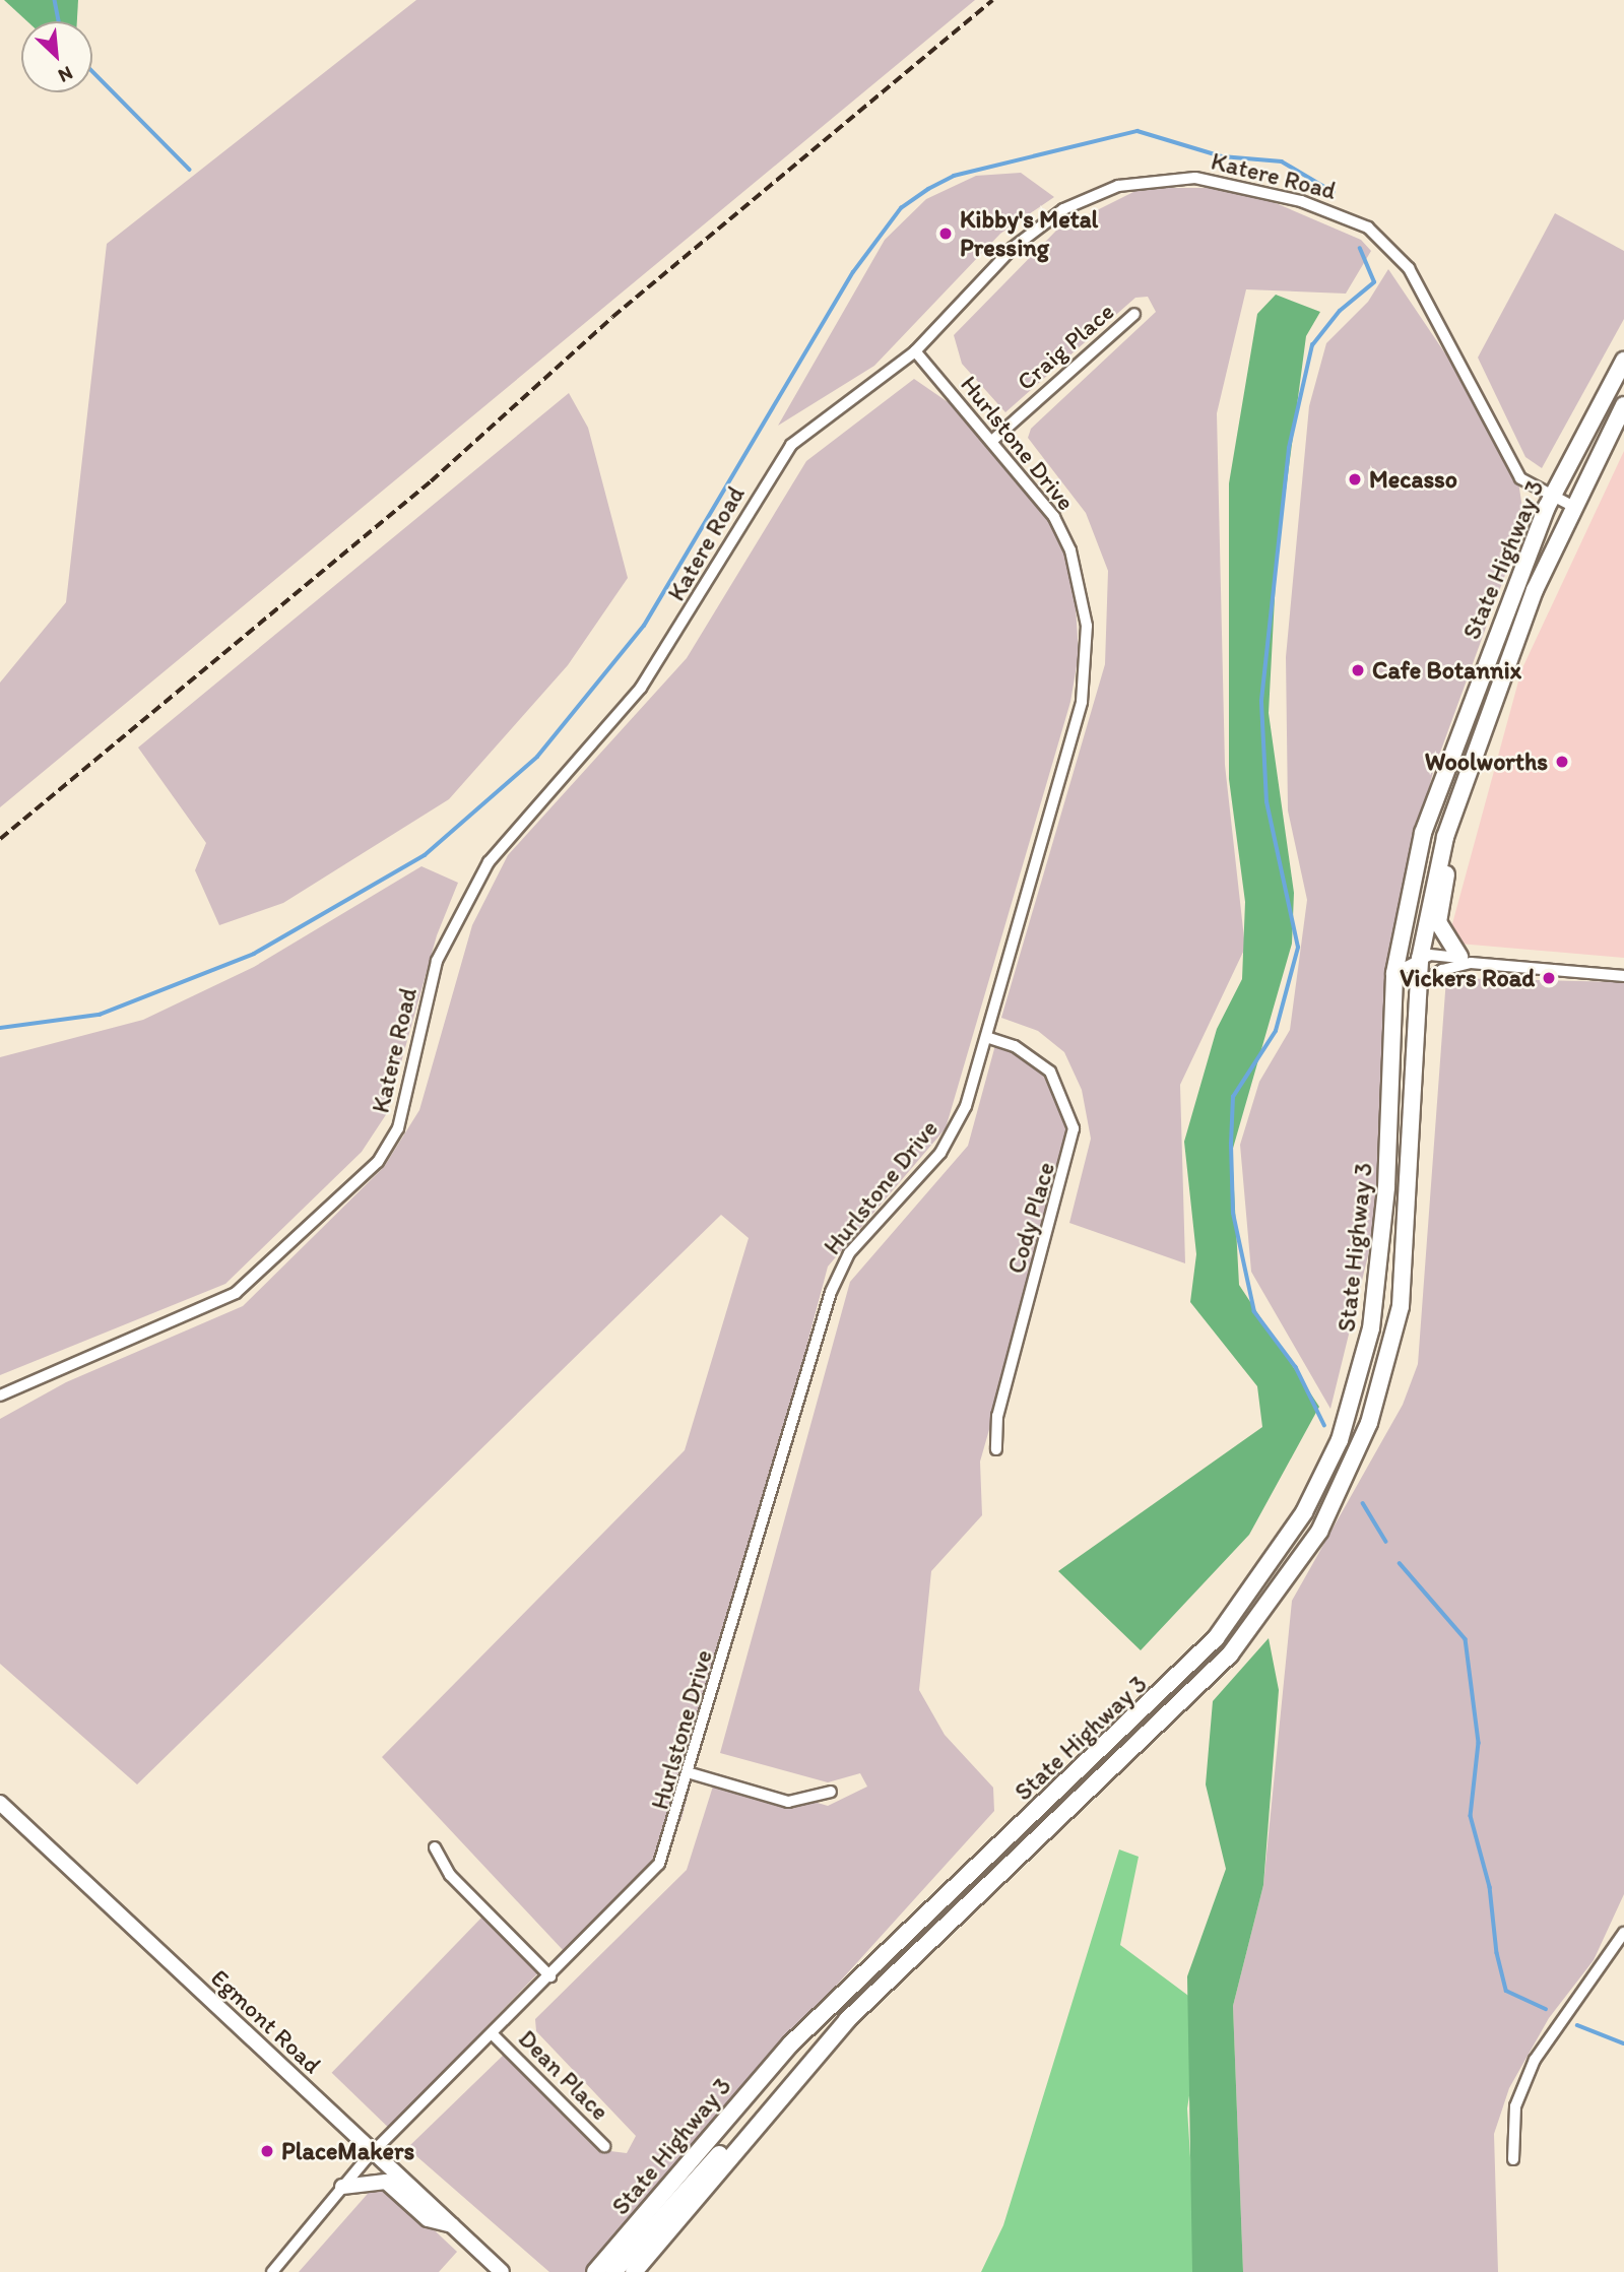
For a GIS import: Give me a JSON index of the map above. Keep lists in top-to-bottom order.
{
  "streets": {
    "highway": ["State Highway 3"],
    "main road": ["Egmont Road"],
    "street": [
      "Katere Road",
      "Craig Place",
      "Hurlstone Drive",
      "Cody Place",
      "Dean Place"
    ]
  },
  "crossings": [
    ["Katere Road", "Hurlstone Drive"],
    ["Katere Road", "State Highway 3"],
    ["Craig Place", "Hurlstone Drive"],
    ["Hurlstone Drive", "Cody Place"],
    ["Hurlstone Drive", "Egmont Road"],
    ["Hurlstone Drive", "Dean Place"]
  ],
  "places": [
    "Kibby's Metal Pressing",
    "Mecasso",
    "Cafe Botannix",
    "Woolworths",
    "Vickers Road",
    "PlaceMakers"
  ],
  "north": "bottom right"
}
